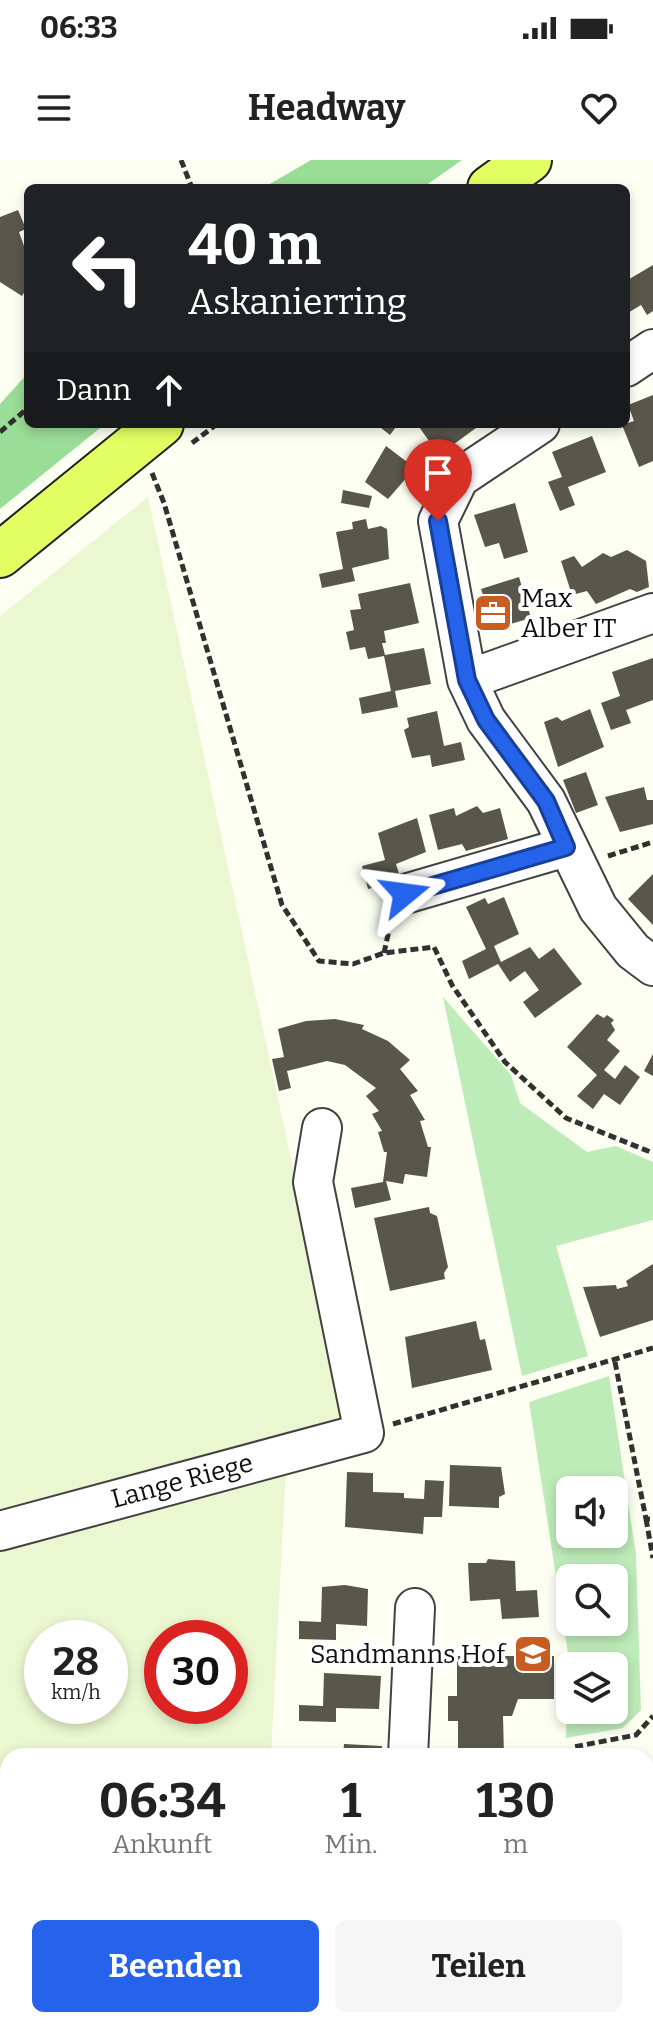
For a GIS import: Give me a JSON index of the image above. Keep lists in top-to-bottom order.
{
  "streets": {
    "street": ["Lange Riege"]
  },
  "places": {
    "office": ["Max Alber IT"],
    "school or university": ["Sandmanns Hof"]
  },
  "page": {
    "status": "06:33",
    "header": "Headway",
    "turn": ["40 m", "Askanierring"],
    "then": "Dann",
    "speed": "28 km/h",
    "limit": "30",
    "eta": [
      "06:34",
      "Ankunft",
      "1",
      "Min.",
      "130",
      "m"
    ],
    "buttons": ["Beenden", "Teilen"]
  }
}
